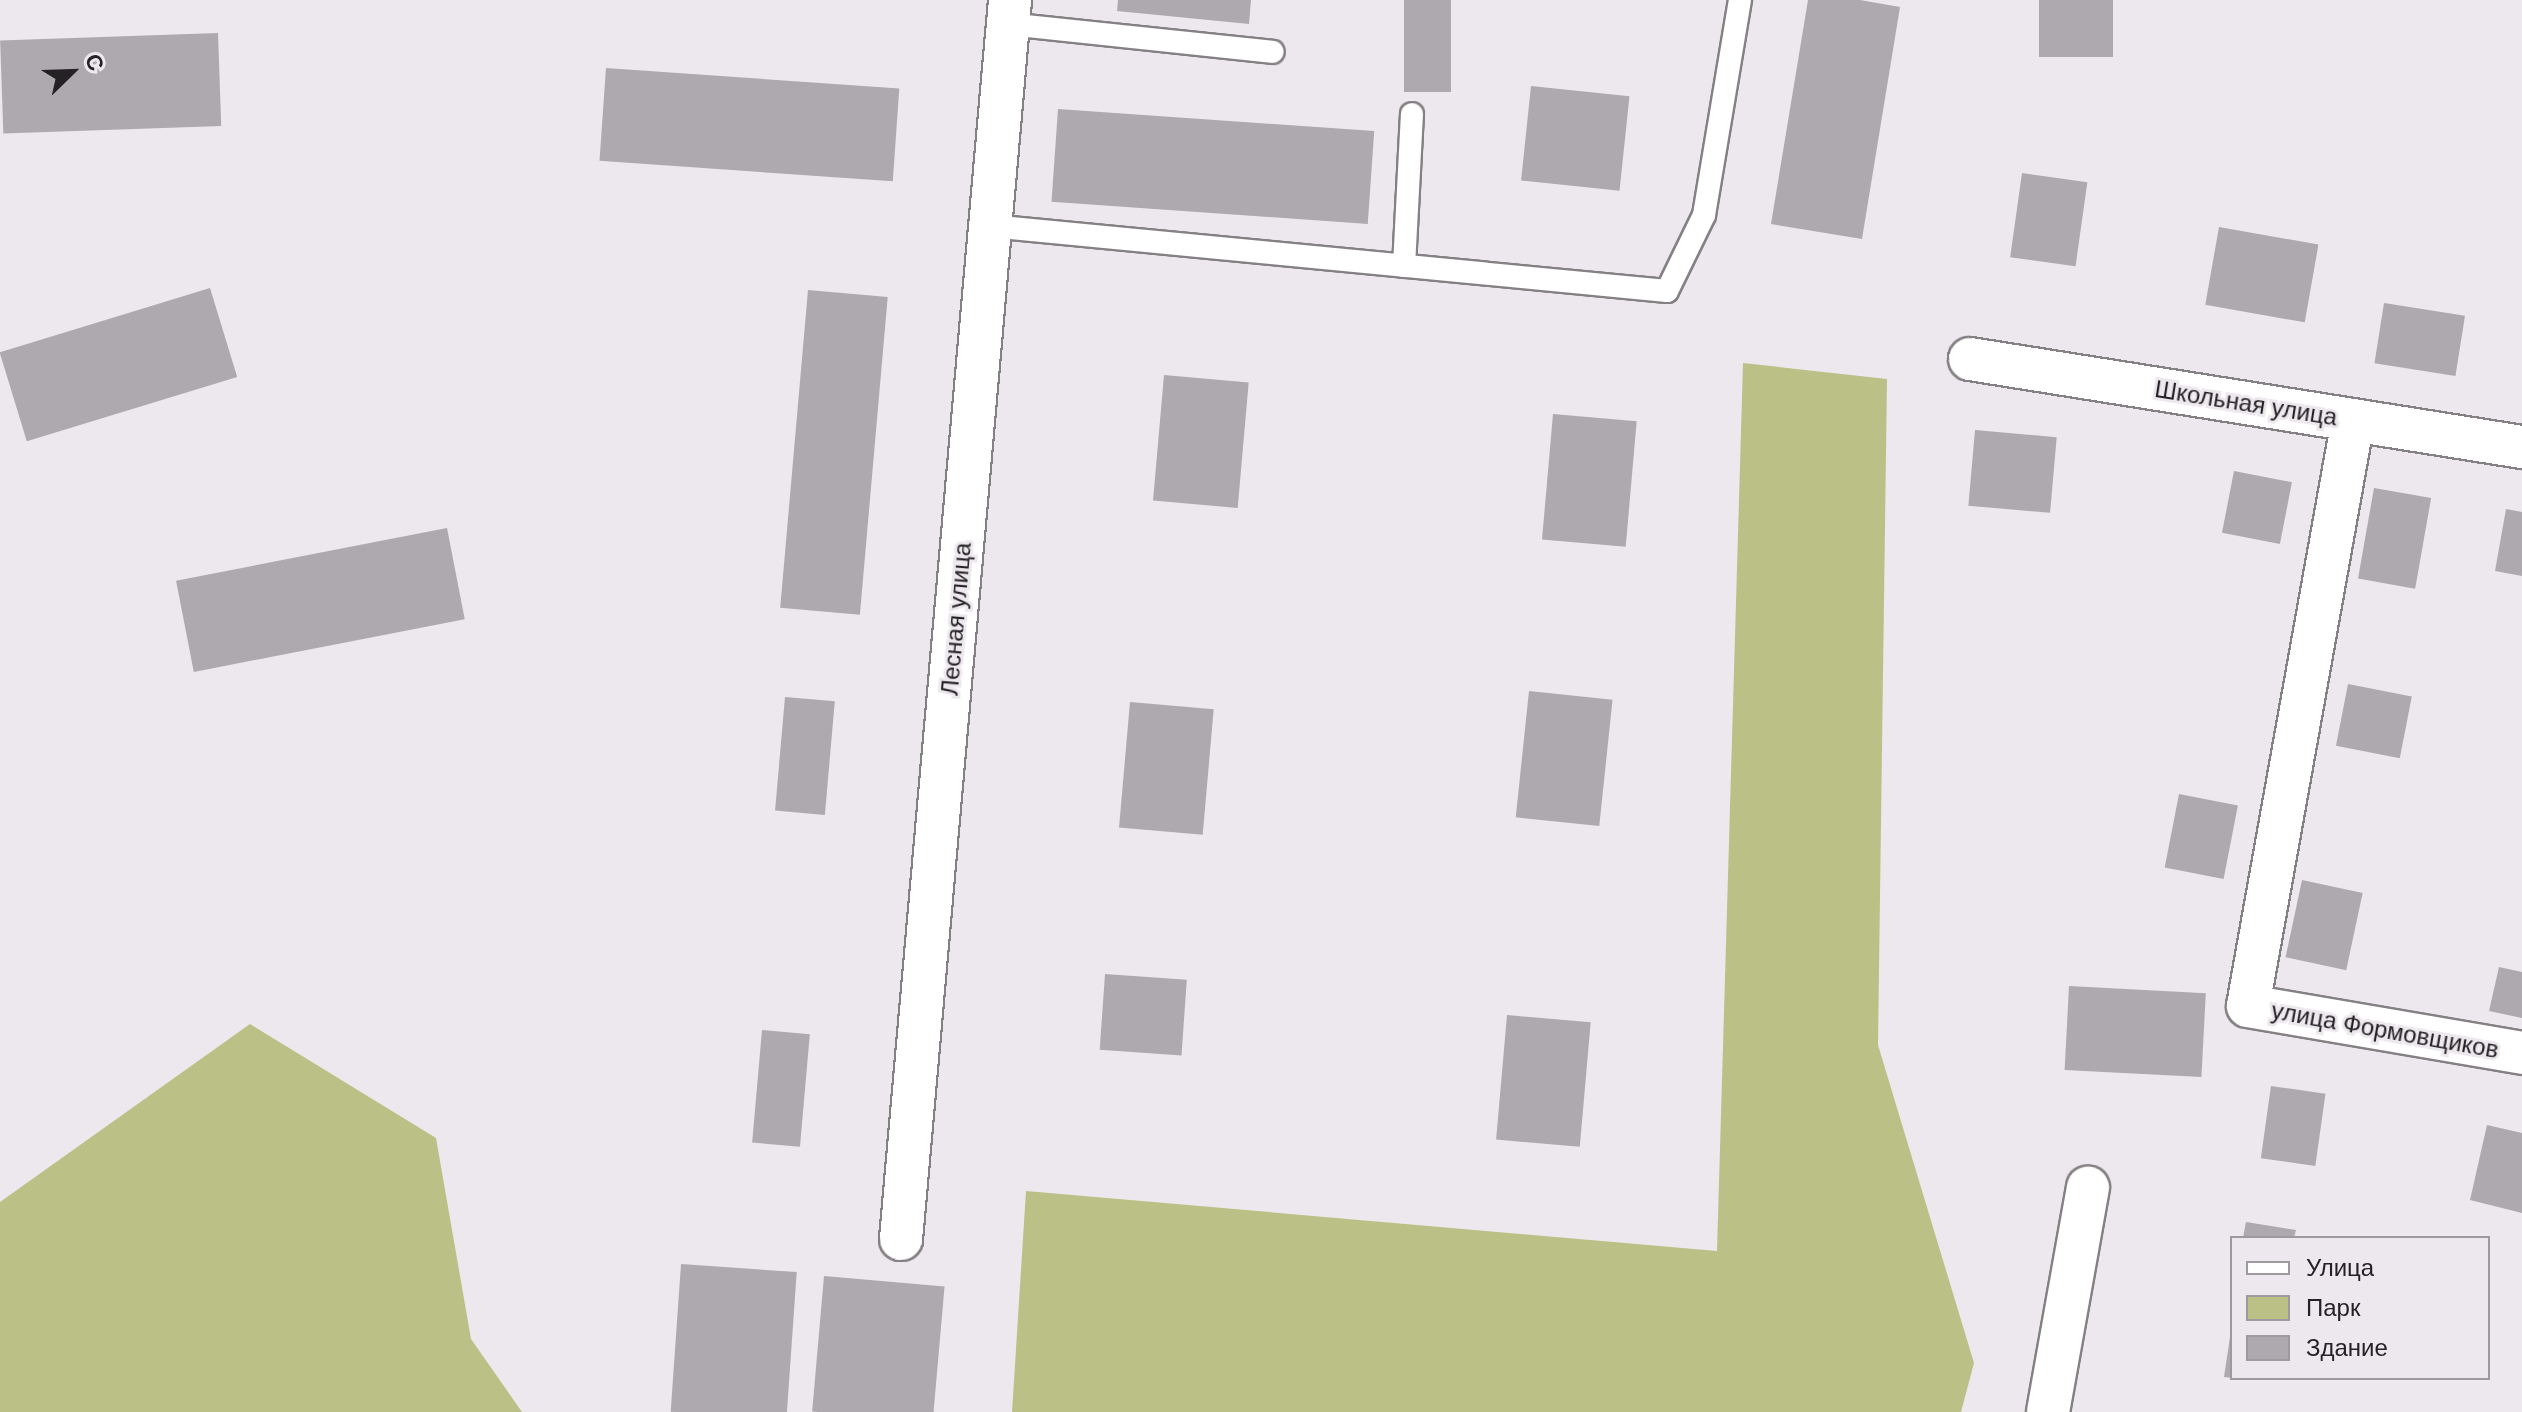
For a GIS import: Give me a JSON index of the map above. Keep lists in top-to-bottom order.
{
  "streets": {
    "street": ["Школьная улица", "Лесная улица", "улица Формовщиков"]
  },
  "crossings": [
    ["Школьная улица", "улица Формовщиков"]
  ],
  "legend": ["Улица", "Парк", "Здание"],
  "north": "top right"
}
